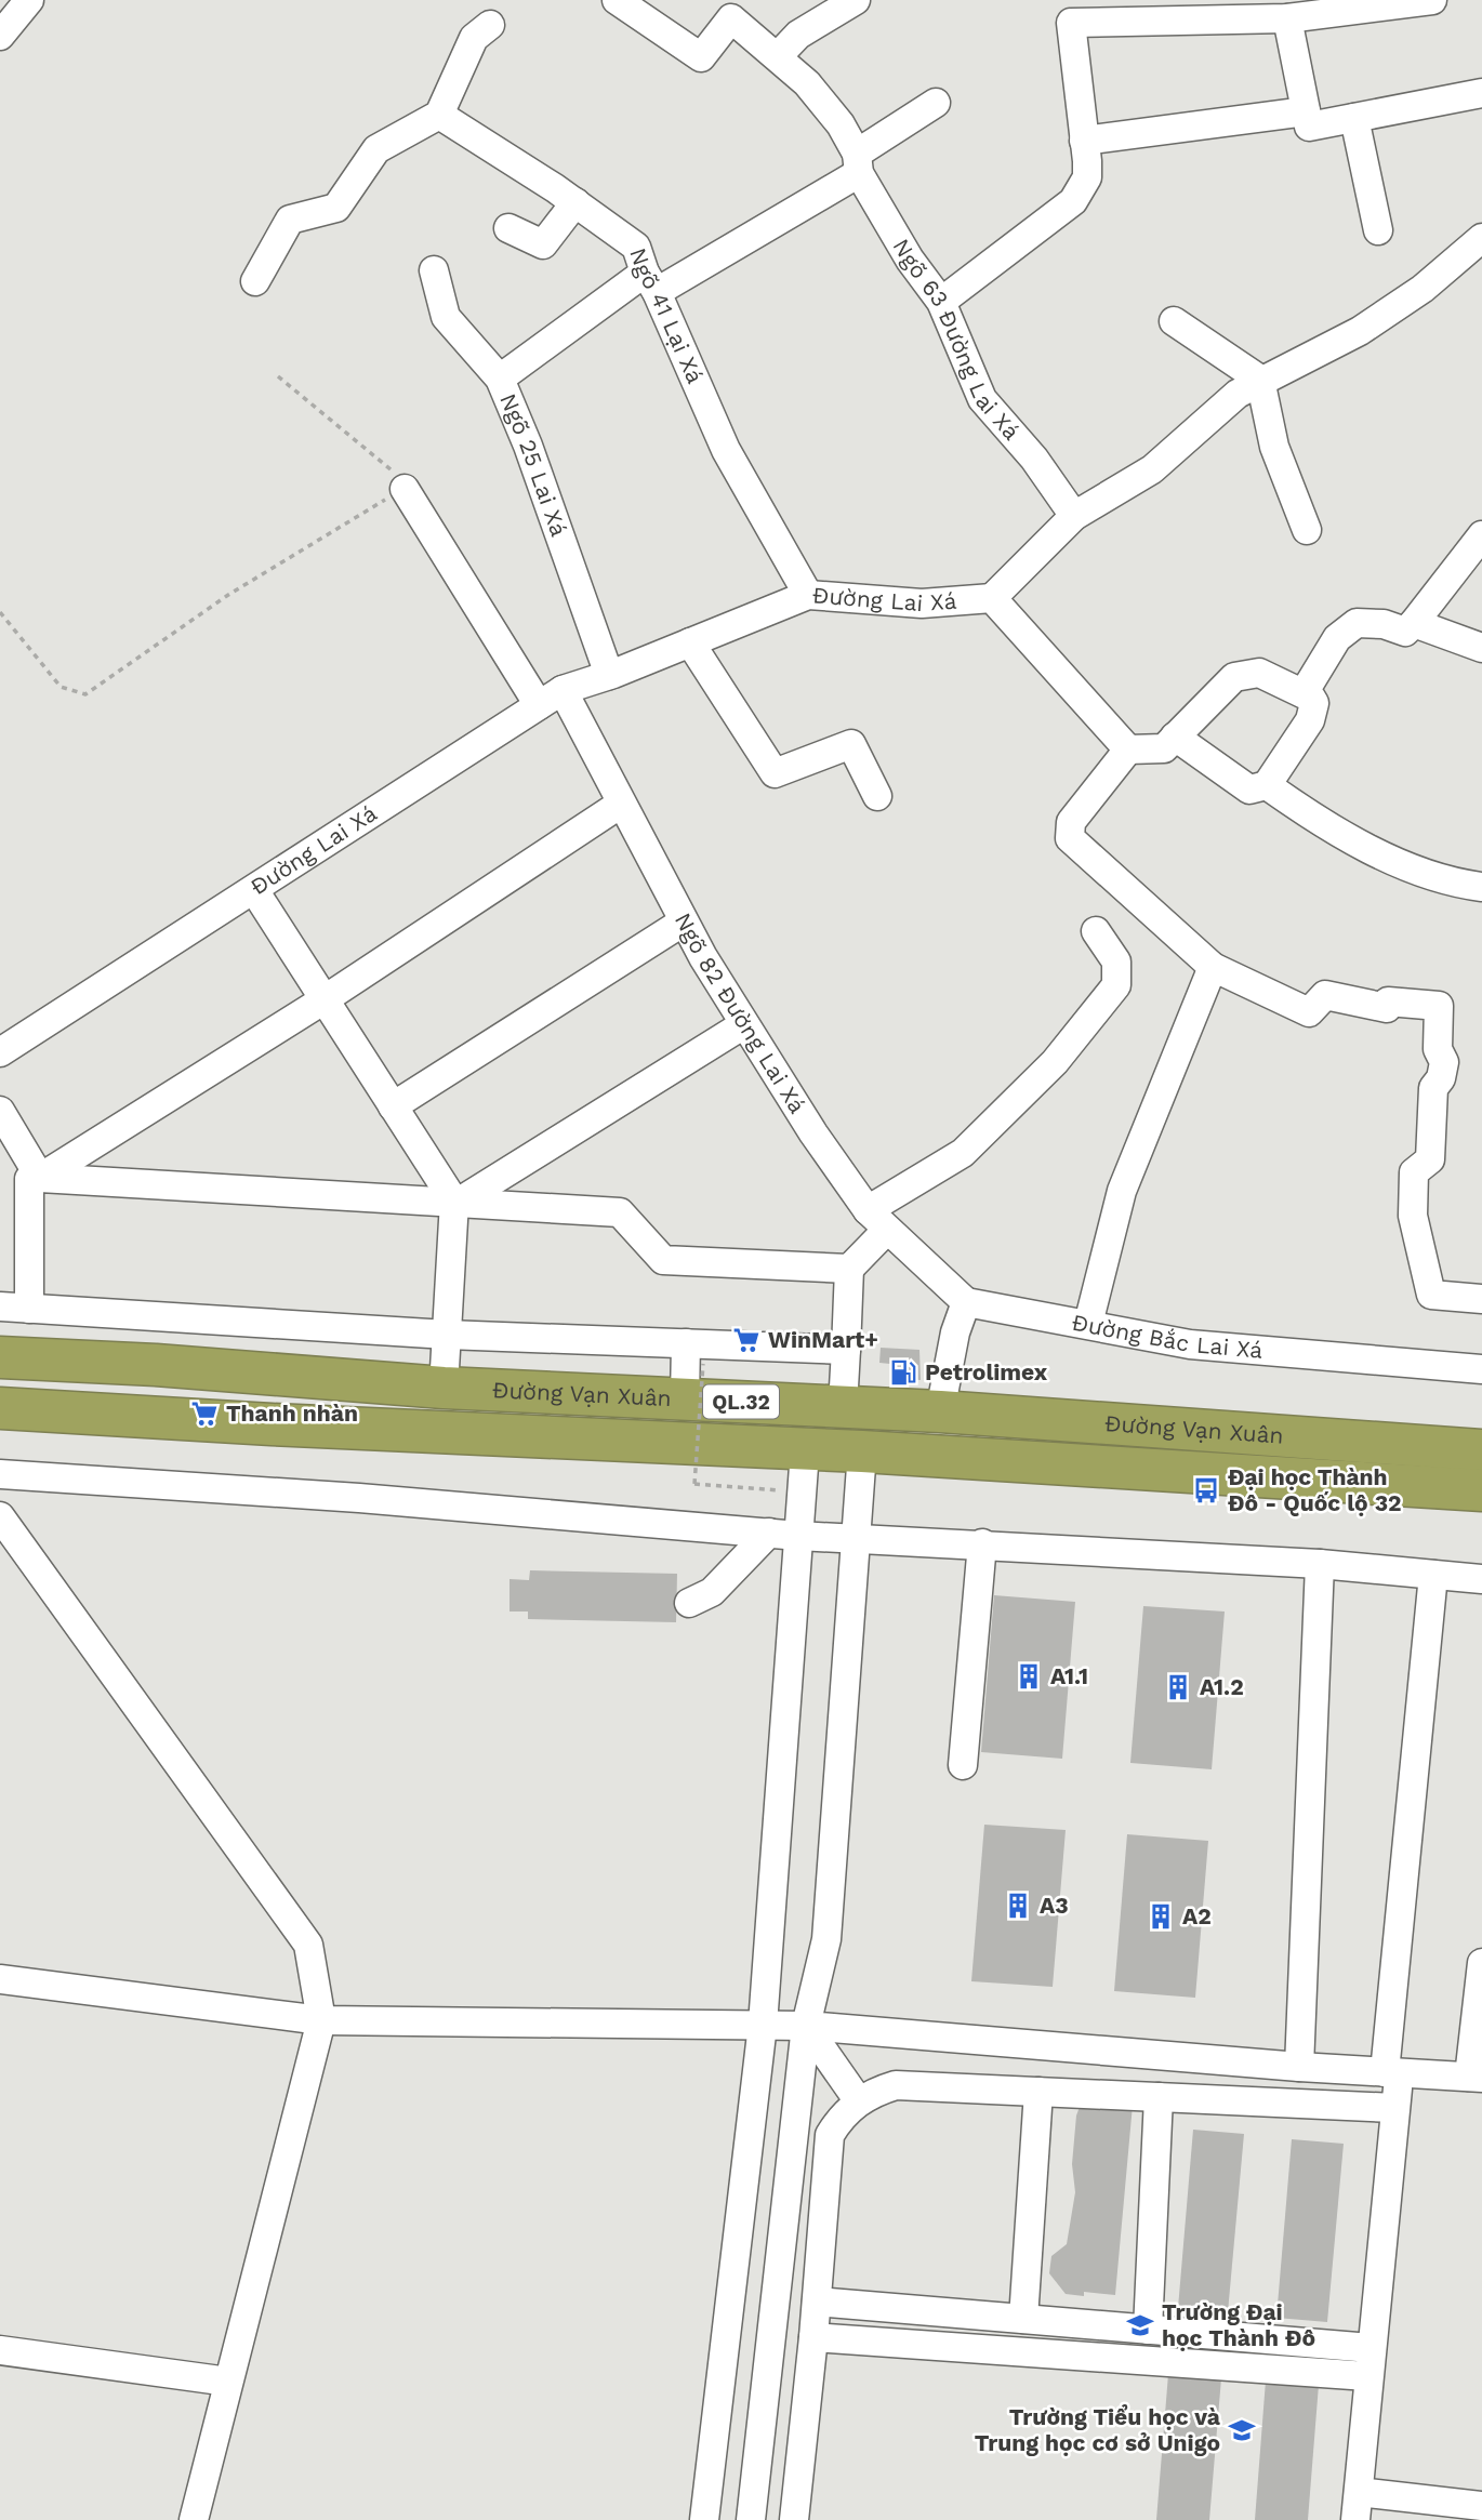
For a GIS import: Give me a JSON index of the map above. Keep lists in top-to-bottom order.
{
  "streets": {
    "highway": ["Đường Vạn Xuân", "QL.32"],
    "street": [
      "Ngõ 41 Lại Xá",
      "Ngõ 63 Đường Lai Xá",
      "Ngõ 25 Lai Xá",
      "Đường Lai Xá",
      "Ngõ 82 Đường Lai Xá",
      "Đường Bắc Lai Xá"
    ]
  },
  "crossings": [
    ["Ngõ 41 Lại Xá", "Đường Lai Xá"],
    ["Ngõ 25 Lai Xá", "Đường Lai Xá"],
    ["Đường Lai Xá", "Ngõ 82 Đường Lai Xá"],
    ["Ngõ 82 Đường Lai Xá", "Đường Bắc Lai Xá"]
  ],
  "places": {
    "supermarket": ["WinMart+", "Thanh nhàn"],
    "fuel station": ["Petrolimex"],
    "bus stop": ["Đại học Thành Đô - Quốc lộ 32"],
    "building": [
      "A1.1",
      "A1.2",
      "A3",
      "A2"
    ],
    "school or university": ["Trường Đại học Thành Đô", "Trường Tiểu học và Trung học cơ sở Unigo"]
  }
}
